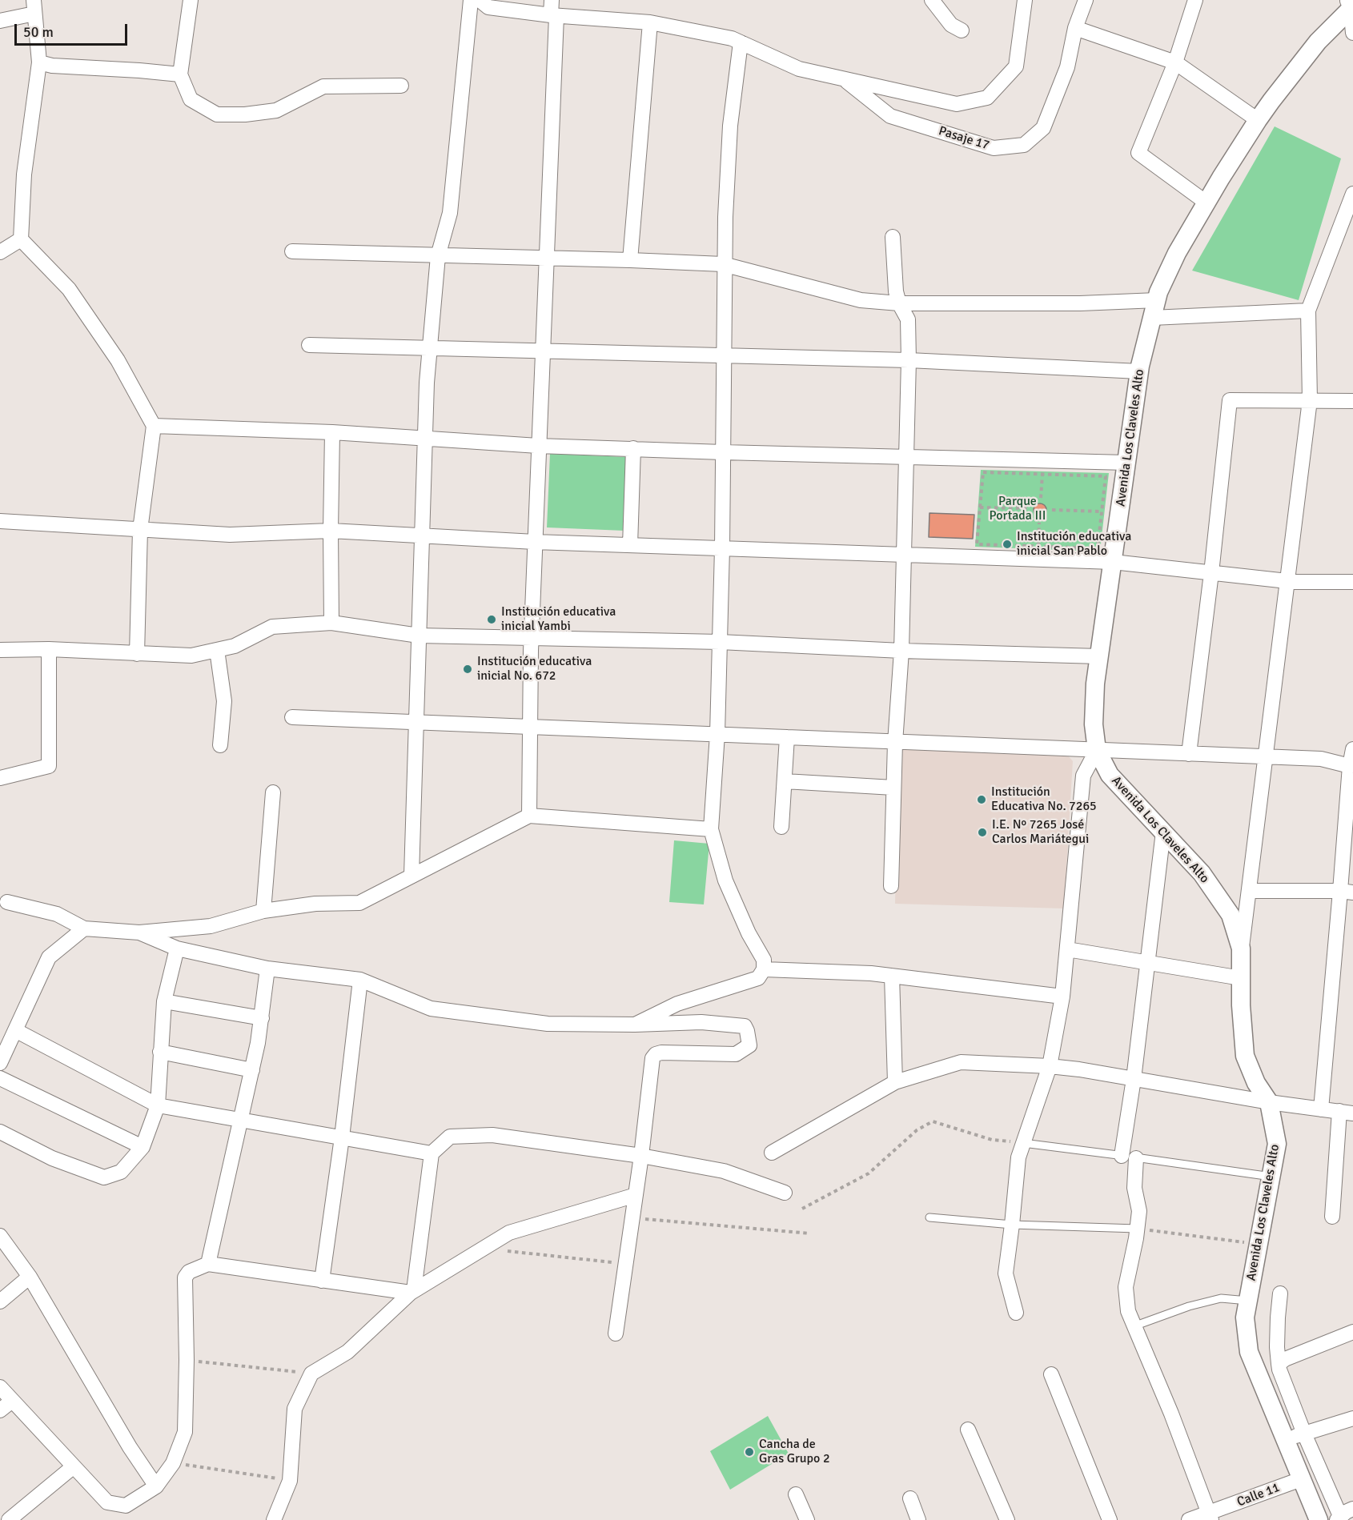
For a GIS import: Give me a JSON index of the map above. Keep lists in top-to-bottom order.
{
  "streets": {
    "street": ["Pasaje 17", "Avenida Los Claveles Alto", "Calle 11"]
  },
  "crossings": [
    ["Avenida Los Claveles Alto", "Calle 11"]
  ],
  "parks": ["Parque Portada III"],
  "places": [
    "Institución educativa inicial San Pablo",
    "Institución educativa inicial Yambi",
    "Institución educativa inicial No. 672",
    "Institución Educativa No. 7265",
    "I.E. Nº 7265 José Carlos Mariátegui",
    "Cancha de Gras Grupo 2"
  ],
  "scale_bar": "50 m"
}
